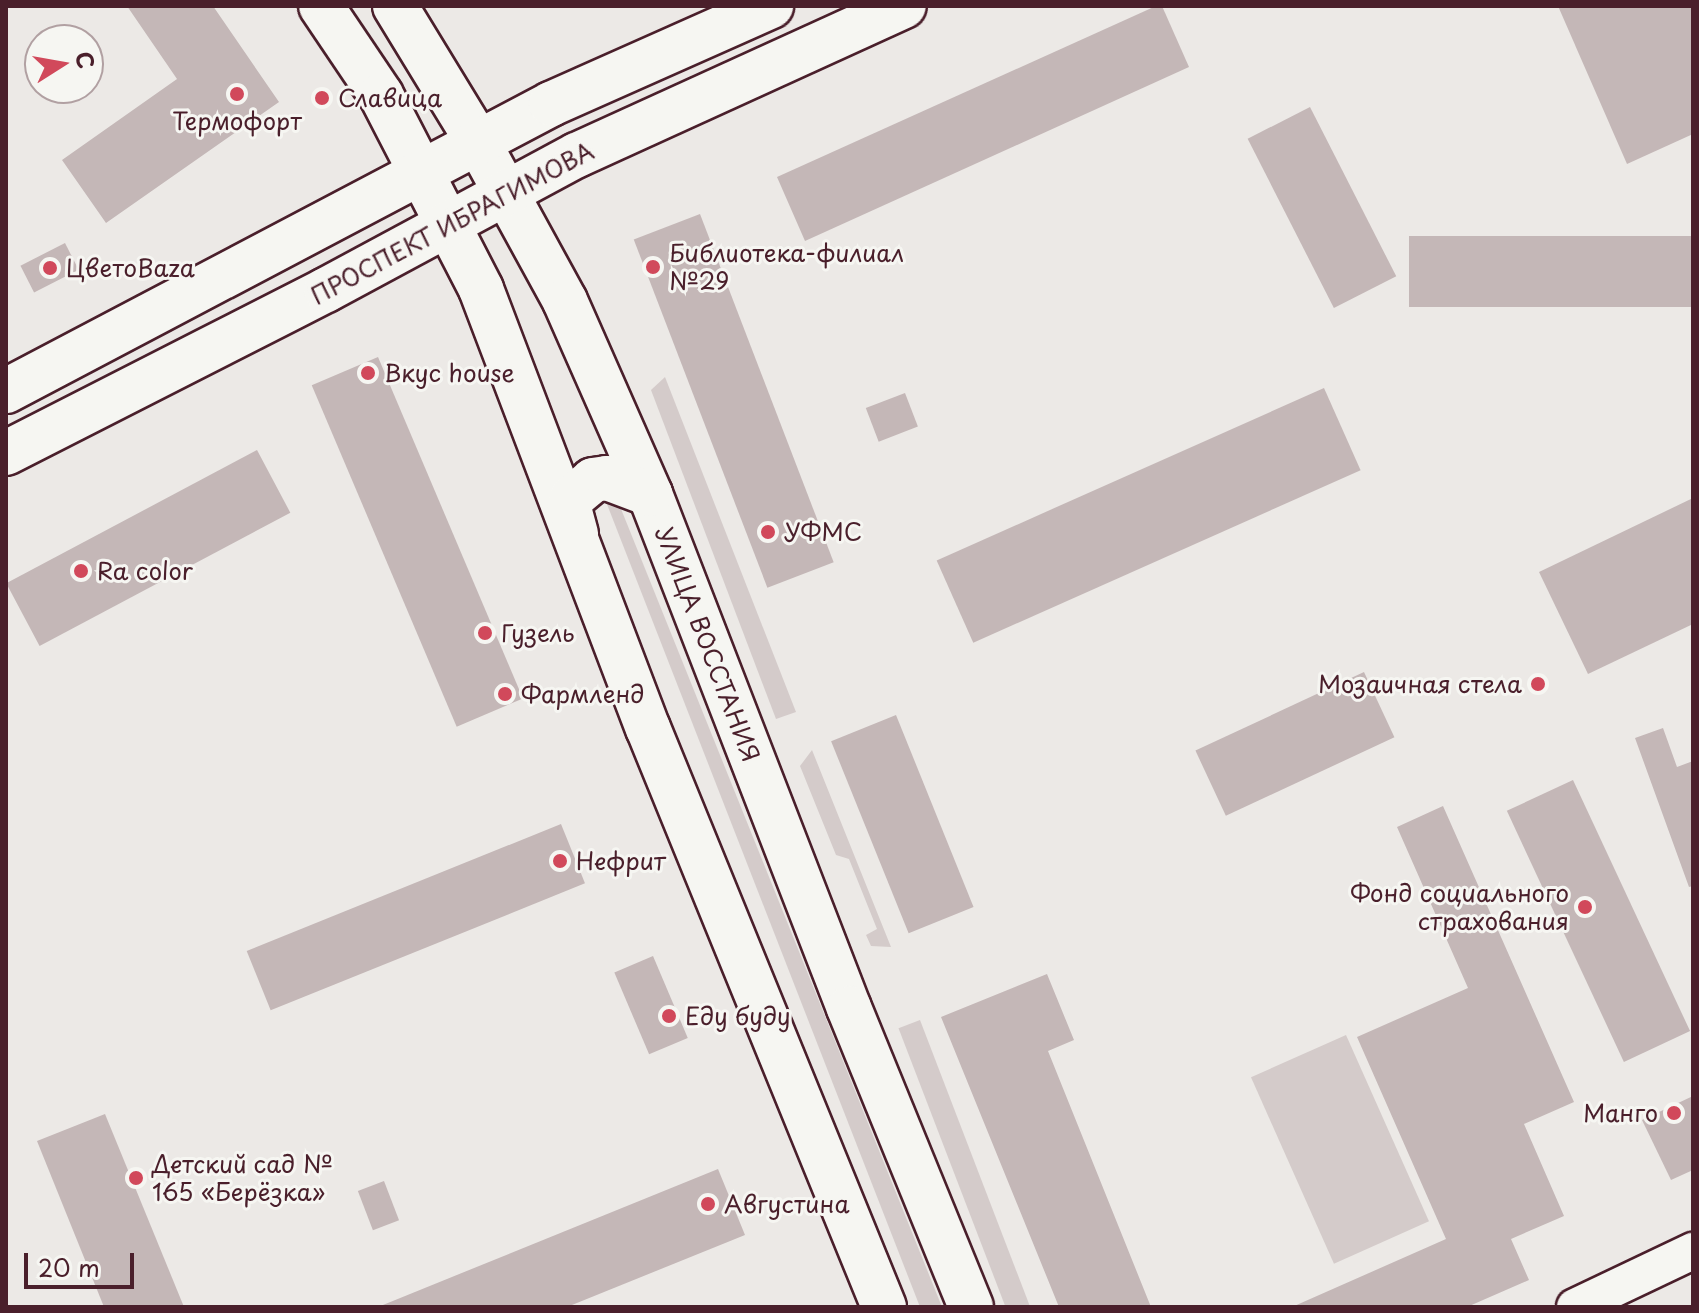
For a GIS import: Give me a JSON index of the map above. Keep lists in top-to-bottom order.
{
  "streets": {
    "main road": ["ПРОСПЕКТ ИБРАГИМОВА", "УЛИЦА ВОССТАНИЯ"]
  },
  "crossings": [
    ["ПРОСПЕКТ ИБРАГИМОВА", "УЛИЦА ВОССТАНИЯ"]
  ],
  "places": [
    "Термофорт",
    "Славица",
    "Библиотека-филиал №29",
    "ЦветоBaza",
    "Вкус house",
    "УФМС",
    "Ra color",
    "Гузель",
    "Мозаичная стела",
    "Фармленд",
    "Нефрит",
    "Фонд социального страхования",
    "Еду буду",
    "Манго",
    "Детский сад № 165 «Берёзка»",
    "Августина"
  ],
  "scale_bar": "20 m",
  "north": "right"
}
